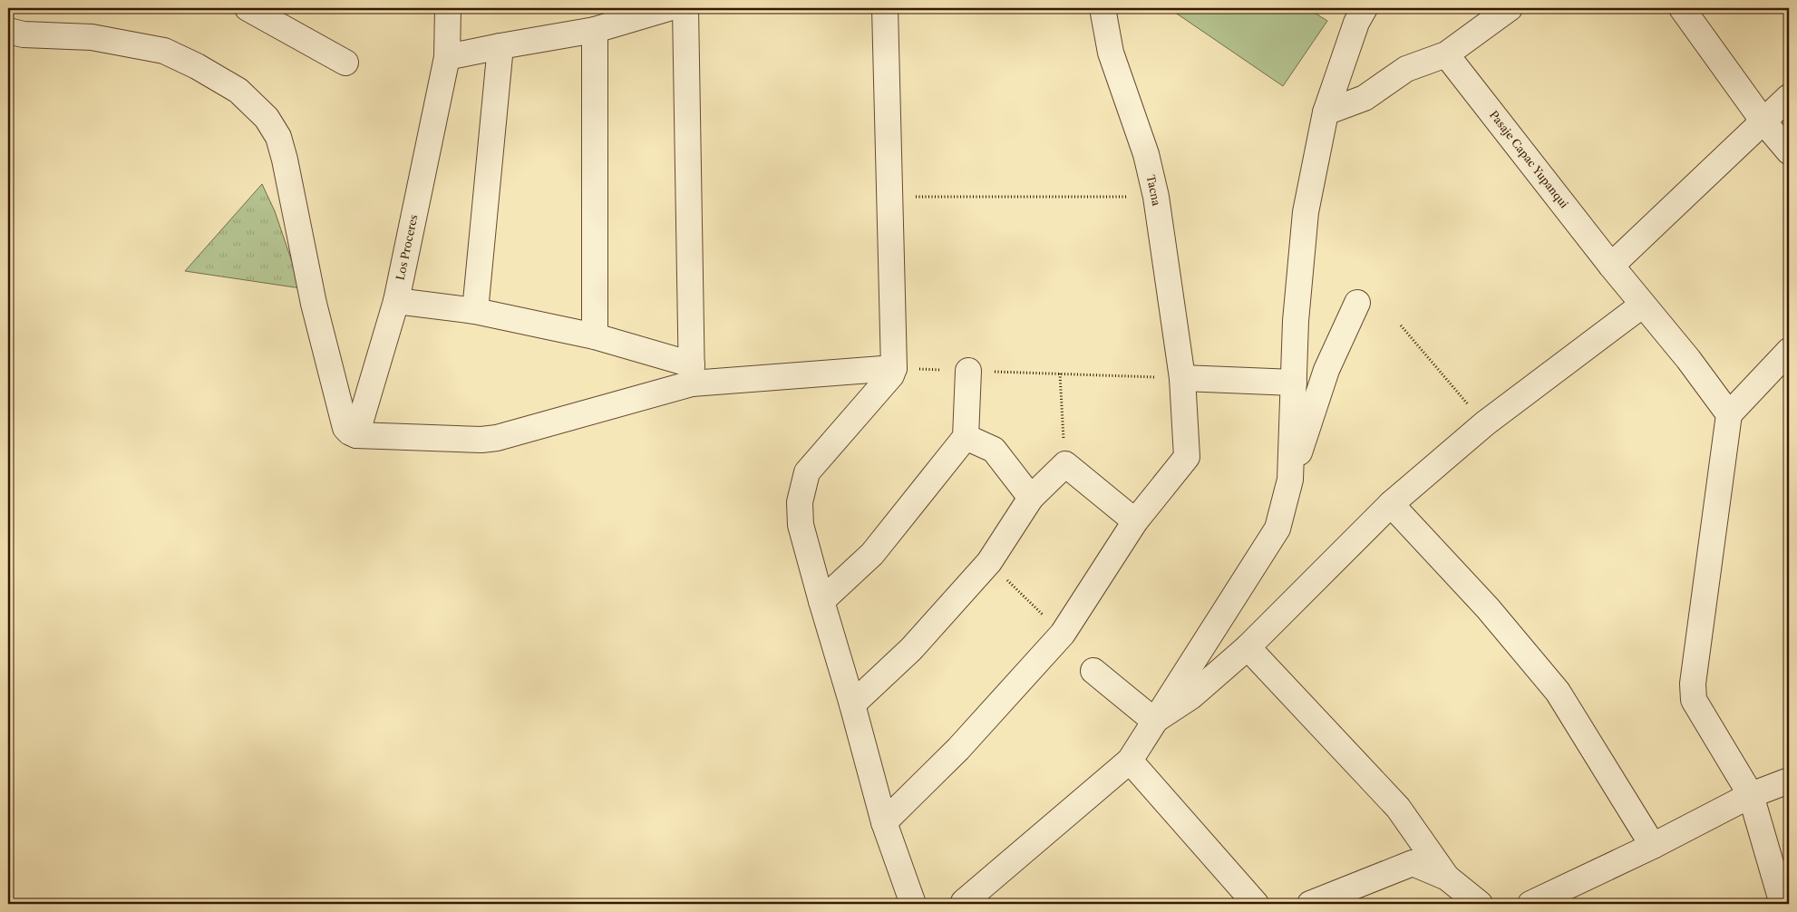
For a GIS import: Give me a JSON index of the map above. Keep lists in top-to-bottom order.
{
  "streets": {
    "street": ["Pasaje Capac Yupanqui", "Tacna", "Los Proceres"]
  }
}
